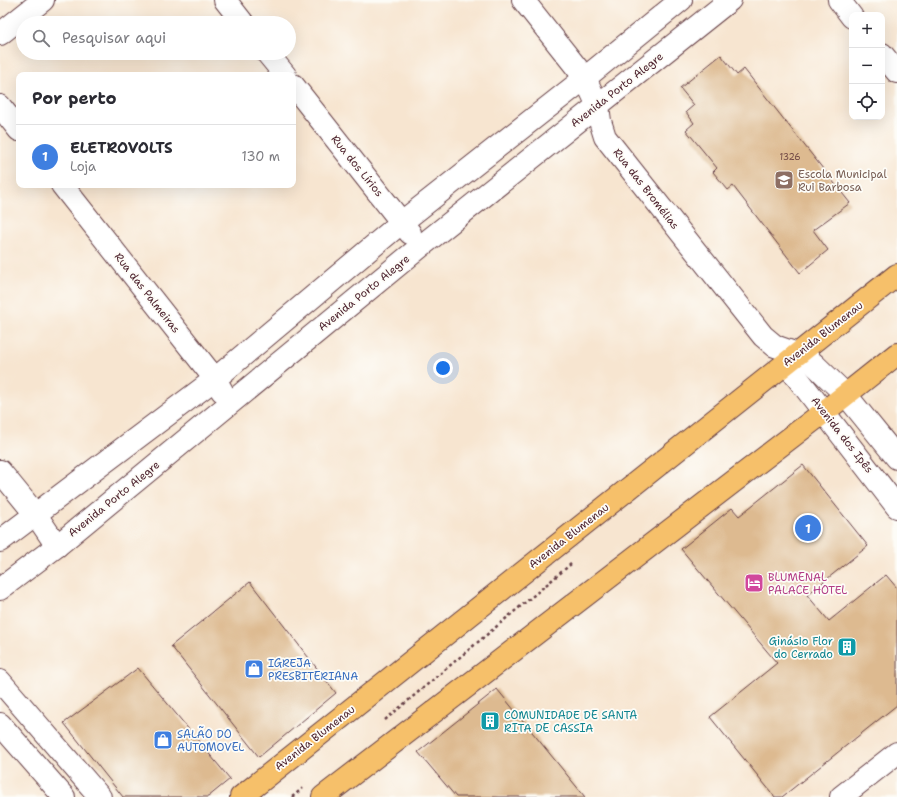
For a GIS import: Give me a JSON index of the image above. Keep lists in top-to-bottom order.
{
  "streets": {
    "main road": ["Avenida Blumenau"],
    "street": [
      "Avenida Porto Alegre",
      "Rua dos Lírios",
      "Rua das Bromélias",
      "Rua das Palmeiras",
      "Avenida dos Ipês"
    ]
  },
  "crossings": [
    ["Avenida Porto Alegre", "Rua dos Lírios"],
    ["Avenida Porto Alegre", "Rua das Bromélias"],
    ["Avenida Porto Alegre", "Rua das Palmeiras"],
    ["Rua das Bromélias", "Avenida Blumenau"],
    ["Rua das Bromélias", "Avenida dos Ipês"],
    ["Avenida Blumenau", "Avenida dos Ipês"]
  ],
  "places": {
    "school or university": ["Escola Municipal Rui Barbosa"],
    "hotel": ["BLUMENAL PALACE HOTEL"],
    "building": ["Ginásio Flor do Cerrado", "COMUNIDADE DE SANTA RITA DE CASSIA"],
    "shop": ["IGREJA PRESBITERIANA", "SALÃO DO AUTOMOVEL"]
  },
  "house_numbers": ["1326"],
  "page": {
    "map_buttons": ["+", "−"],
    "search": "Pesquisar aqui",
    "heading": "Por perto",
    "list": [
      {
        "mark": "1",
        "name": "ELETROVOLTS",
        "note": "Loja",
        "value": "130 m"
      }
    ],
    "pins": "1"
  }
}
